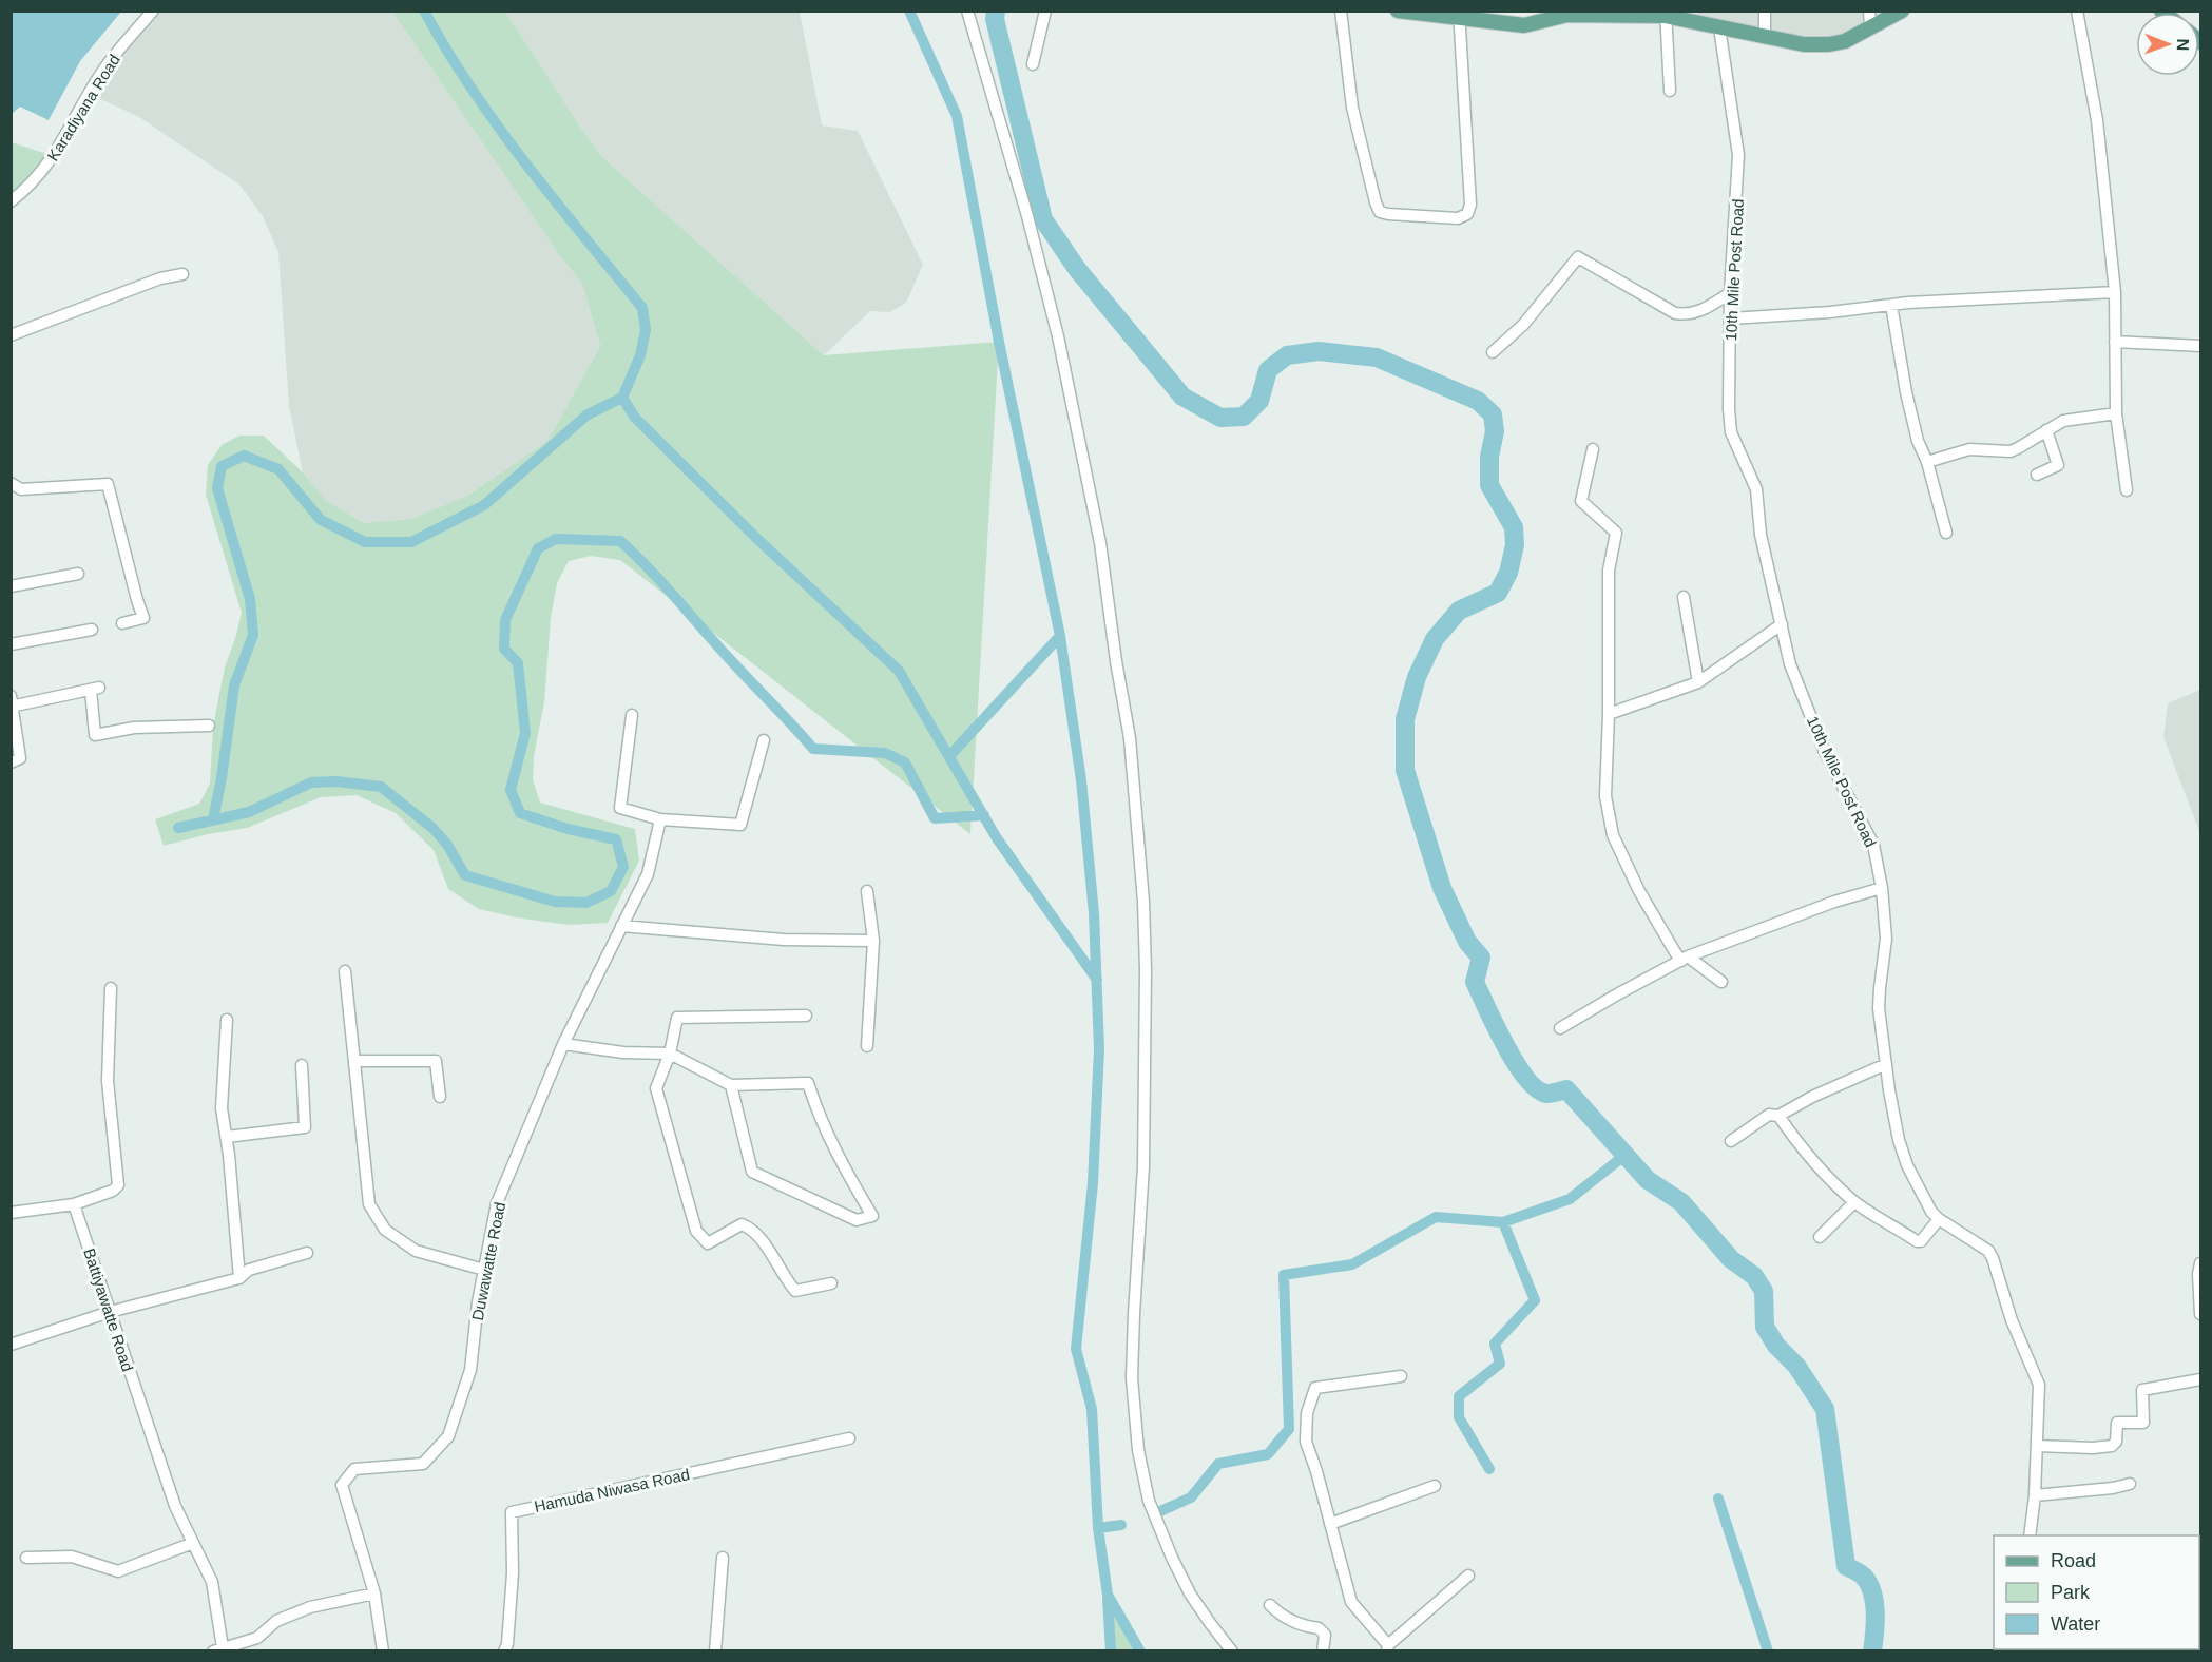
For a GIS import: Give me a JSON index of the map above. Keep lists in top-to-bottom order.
{
  "streets": {
    "street": [
      "Karadiyana Road",
      "10th Mile Post Road",
      "Duwawatte Road",
      "Battiyawatte Road",
      "Hamuda Niwasa Road"
    ]
  },
  "legend": ["Road", "Park", "Water"],
  "north": "right"
}
